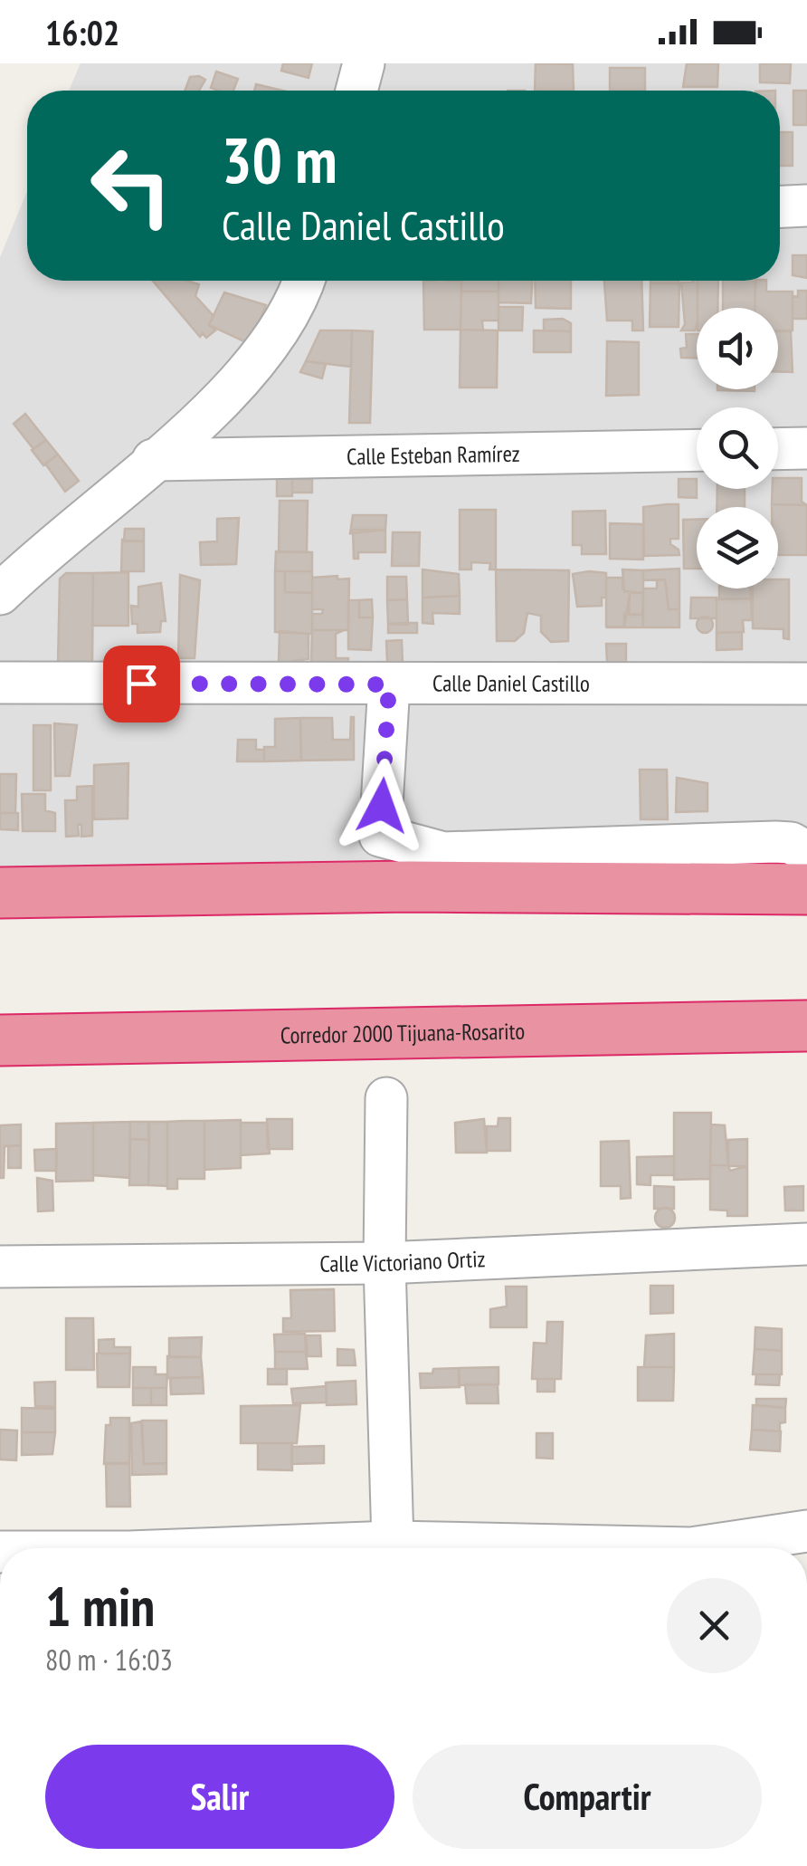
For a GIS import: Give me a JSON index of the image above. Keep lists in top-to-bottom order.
{
  "streets": {
    "highway": ["Corredor 2000 Tijuana-Rosarito"],
    "street": ["Calle Esteban Ramírez", "Calle Daniel Castillo", "Calle Victoriano Ortiz"]
  },
  "page": {
    "status": "16:02",
    "turn": ["30 m", "Calle Daniel Castillo"],
    "heading": ["1 min", "80 m · 16:03"],
    "buttons": ["Salir", "Compartir"]
  }
}
